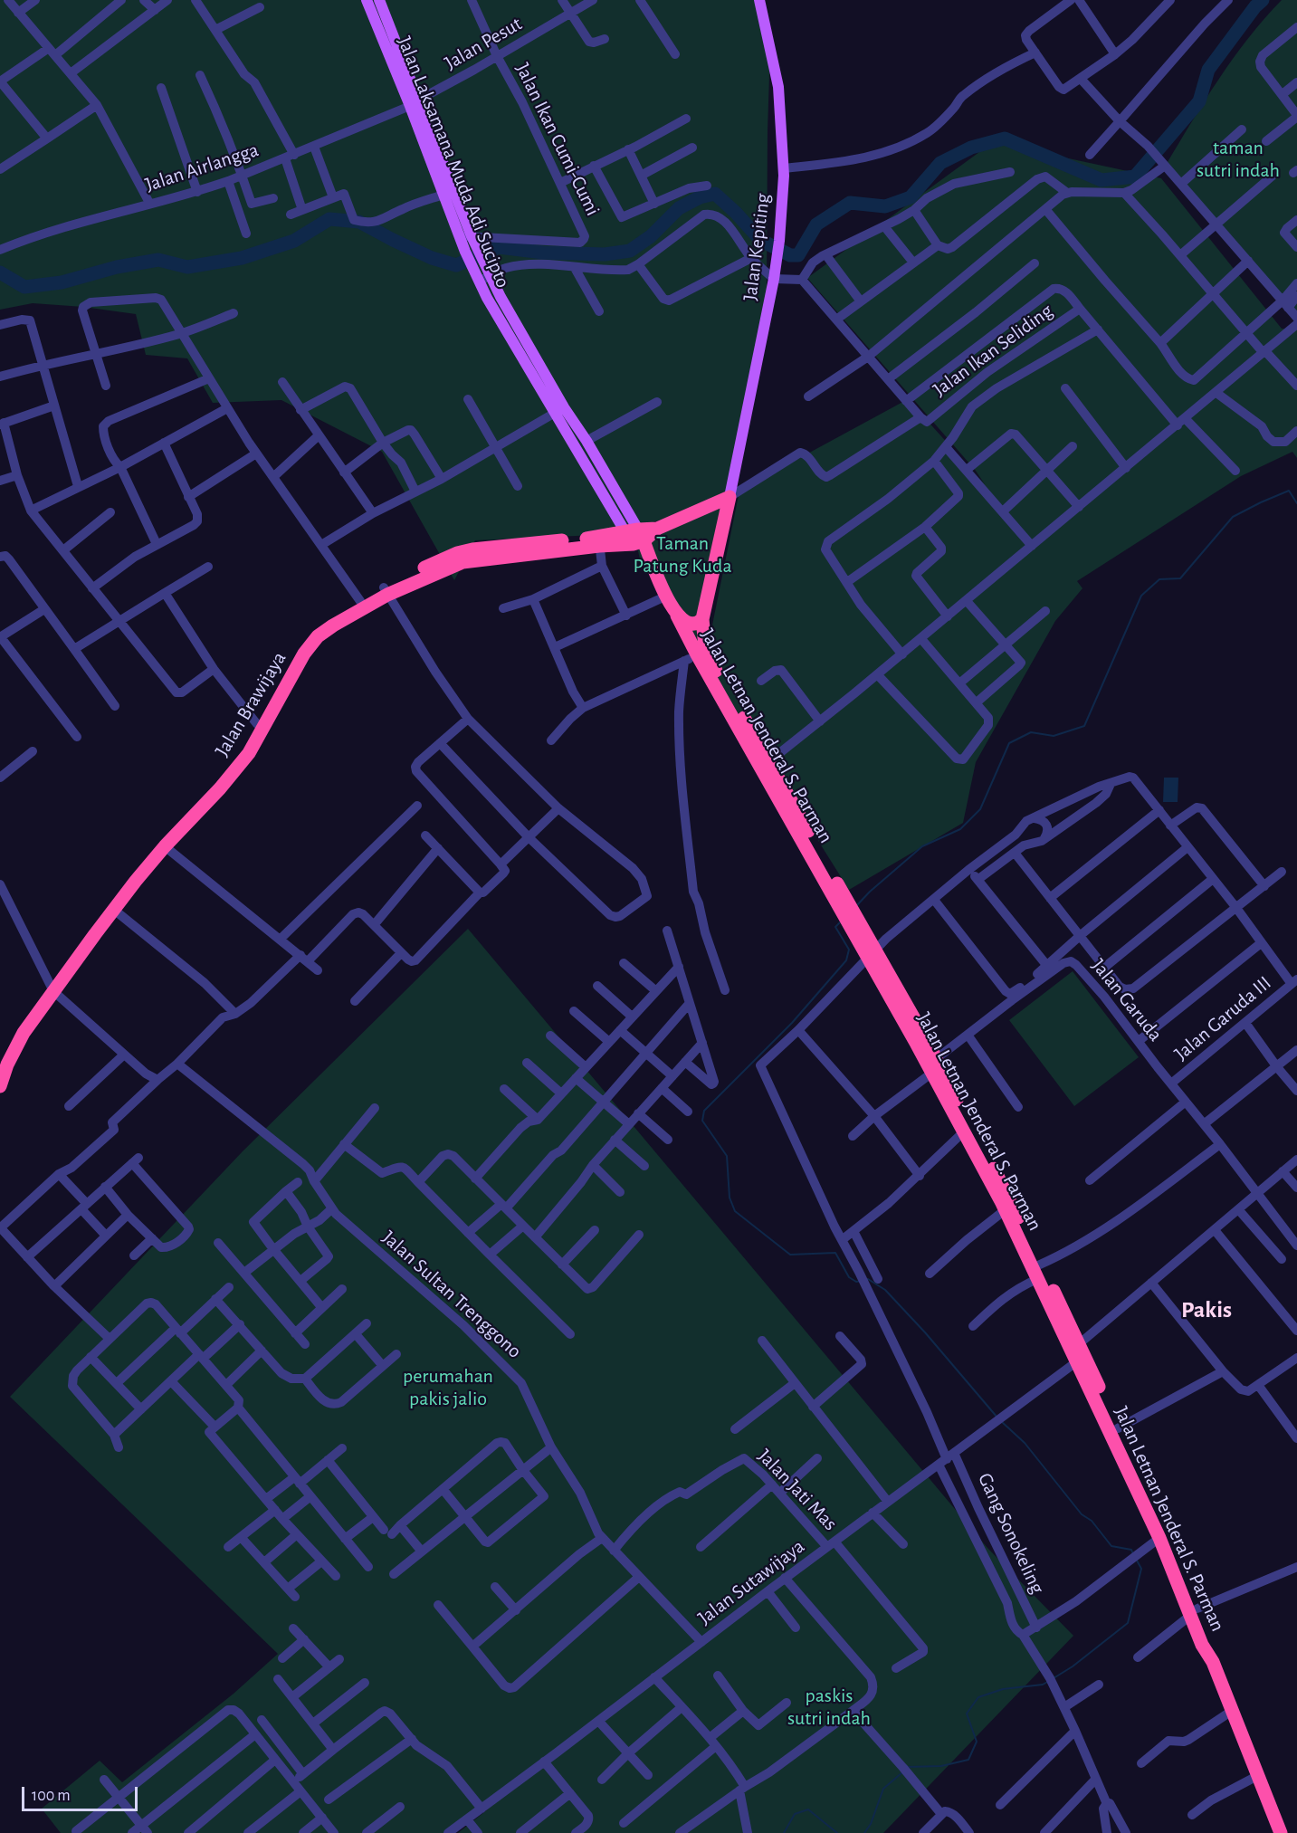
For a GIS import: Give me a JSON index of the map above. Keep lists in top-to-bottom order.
{
  "streets": {
    "highway": ["Jalan Brawijaya", "Jalan Letnan Jenderal S. Parman"],
    "main road": ["Jalan Laksamana Muda Adi Sucipto", "Jalan Kepiting"],
    "street": [
      "Jalan Pesut",
      "Jalan Ikan Cumi-Cumi",
      "Jalan Airlangga",
      "Jalan Ikan Seliding",
      "Jalan Garuda",
      "Jalan Garuda III",
      "Jalan Sultan Trenggono",
      "Jalan Jati Mas",
      "Gang Sonokeling",
      "Jalan Sutawijaya"
    ]
  },
  "crossings": [
    ["Jalan Pesut", "Jalan Ikan Cumi-Cumi"],
    ["Jalan Pesut", "Jalan Laksamana Muda Adi Sucipto"],
    ["Jalan Pesut", "Jalan Airlangga"],
    ["Jalan Ikan Cumi-Cumi", "Jalan Laksamana Muda Adi Sucipto"],
    ["Jalan Laksamana Muda Adi Sucipto", "Jalan Airlangga"],
    ["Jalan Laksamana Muda Adi Sucipto", "Jalan Brawijaya"],
    ["Jalan Laksamana Muda Adi Sucipto", "Jalan Letnan Jenderal S. Parman"],
    ["Jalan Kepiting", "Jalan Ikan Seliding"],
    ["Jalan Kepiting", "Jalan Brawijaya"],
    ["Jalan Kepiting", "Jalan Letnan Jenderal S. Parman"],
    ["Jalan Ikan Seliding", "Jalan Brawijaya"],
    ["Jalan Ikan Seliding", "Jalan Letnan Jenderal S. Parman"],
    ["Jalan Brawijaya", "Jalan Letnan Jenderal S. Parman"],
    ["Jalan Letnan Jenderal S. Parman", "Jalan Garuda"],
    ["Jalan Letnan Jenderal S. Parman", "Jalan Sutawijaya"],
    ["Jalan Garuda", "Jalan Garuda III"],
    ["Jalan Sultan Trenggono", "Jalan Jati Mas"],
    ["Jalan Sultan Trenggono", "Jalan Sutawijaya"],
    ["Jalan Jati Mas", "Jalan Sutawijaya"],
    ["Gang Sonokeling", "Jalan Sutawijaya"]
  ],
  "districts": ["Pakis"],
  "parks": [
    "taman sutri indah",
    "Taman Patung Kuda",
    "perumahan pakis jalio",
    "paskis sutri indah"
  ],
  "scale_bar": "100 m"
}
